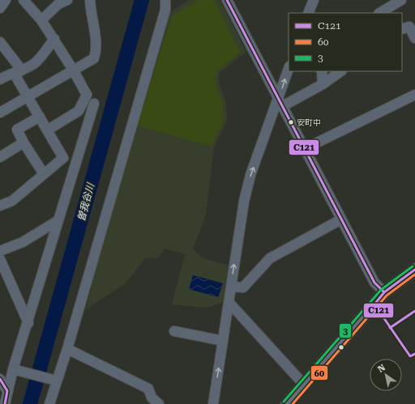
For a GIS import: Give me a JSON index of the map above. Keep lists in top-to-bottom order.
{
  "water": ["曽我谷川"],
  "places": ["安町中"],
  "lines": ["transit line C121", "transit line 3", "transit line 60"],
  "legend": ["C121", "60", "3"],
  "north": "top left"
}
